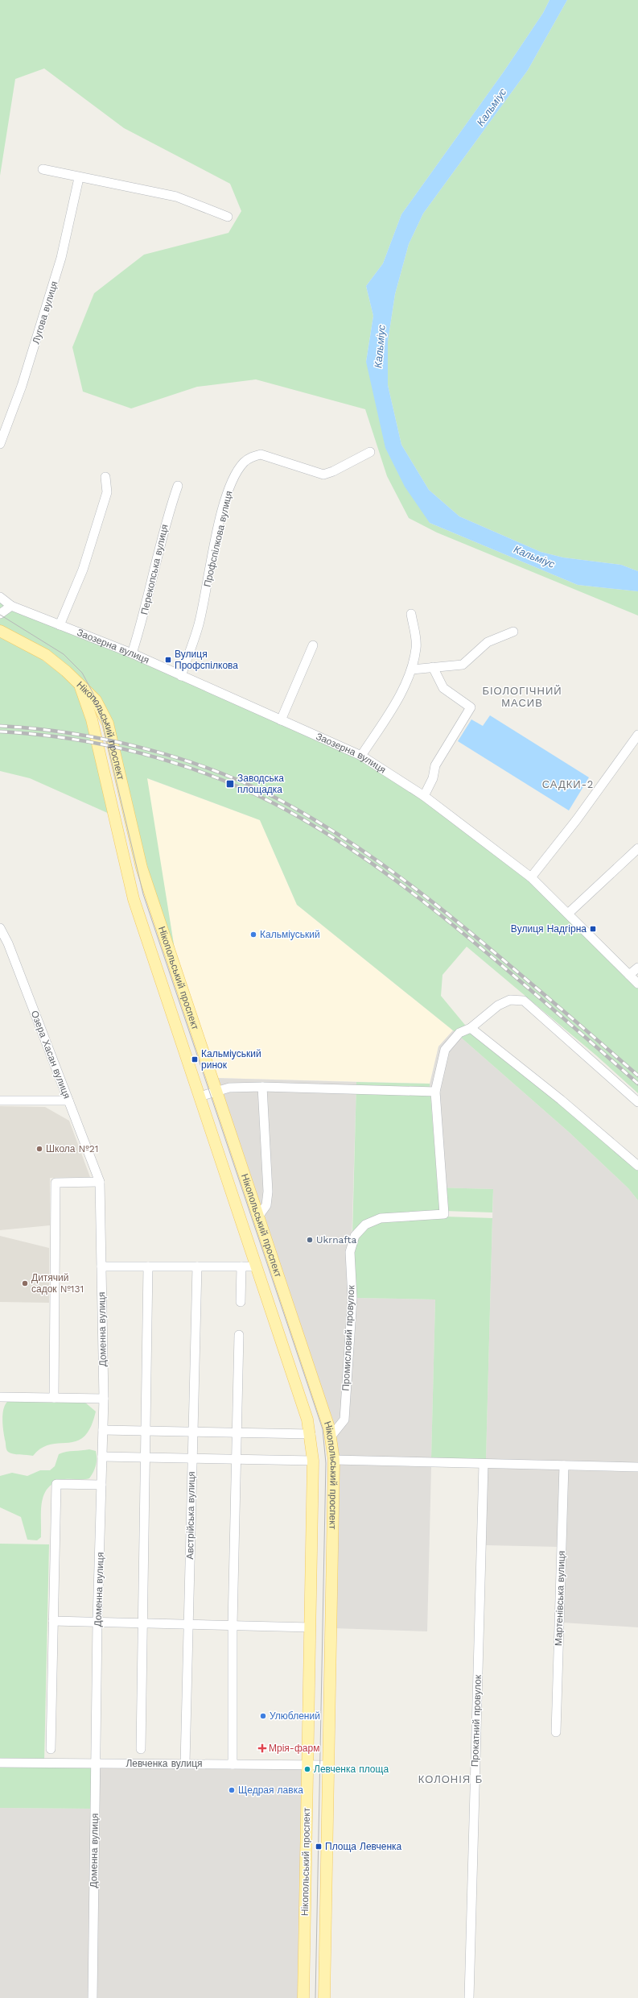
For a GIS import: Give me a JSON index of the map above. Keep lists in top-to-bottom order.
{
  "streets": {
    "main road": ["Нікопольський проспект"],
    "street": [
      "Лугова вулиця",
      "Профспілкова вулиця",
      "Перекопська вулиця",
      "Заозерна вулиця",
      "Озера Хасан вулиця",
      "Доменна вулиця",
      "Промисловий провулок",
      "Австрійська вулиця",
      "Мартенівська вулиця",
      "Прокатний провулок",
      "Левченка вулиця"
    ]
  },
  "crossings": [
    ["Профспілкова вулиця", "Заозерна вулиця"],
    ["Перекопська вулиця", "Заозерна вулиця"],
    ["Нікопольський проспект", "Промисловий провулок"],
    ["Нікопольський проспект", "Левченка вулиця"],
    ["Озера Хасан вулиця", "Доменна вулиця"],
    ["Доменна вулиця", "Левченка вулиця"],
    ["Австрійська вулиця", "Левченка вулиця"]
  ],
  "districts": ["БІОЛОГІЧНИЙ МАСИВ", "САДКИ-2", "КОЛОНІЯ Б"],
  "water": ["Кальміус"],
  "places": {
    "transit": [
      "Вулиця Профспілкова",
      "Заводська площадка",
      "Вулиця Надгірна",
      "Кальміуський ринок",
      "Площа Левченка"
    ],
    "other": [
      "Кальміуський",
      "Школа №21",
      "Ukrnafta",
      "Дитячий садок №131",
      "Улюблений",
      "Левченка площа",
      "Щедрая лавка"
    ],
    "health": ["Мрія-фарм"]
  }
}
